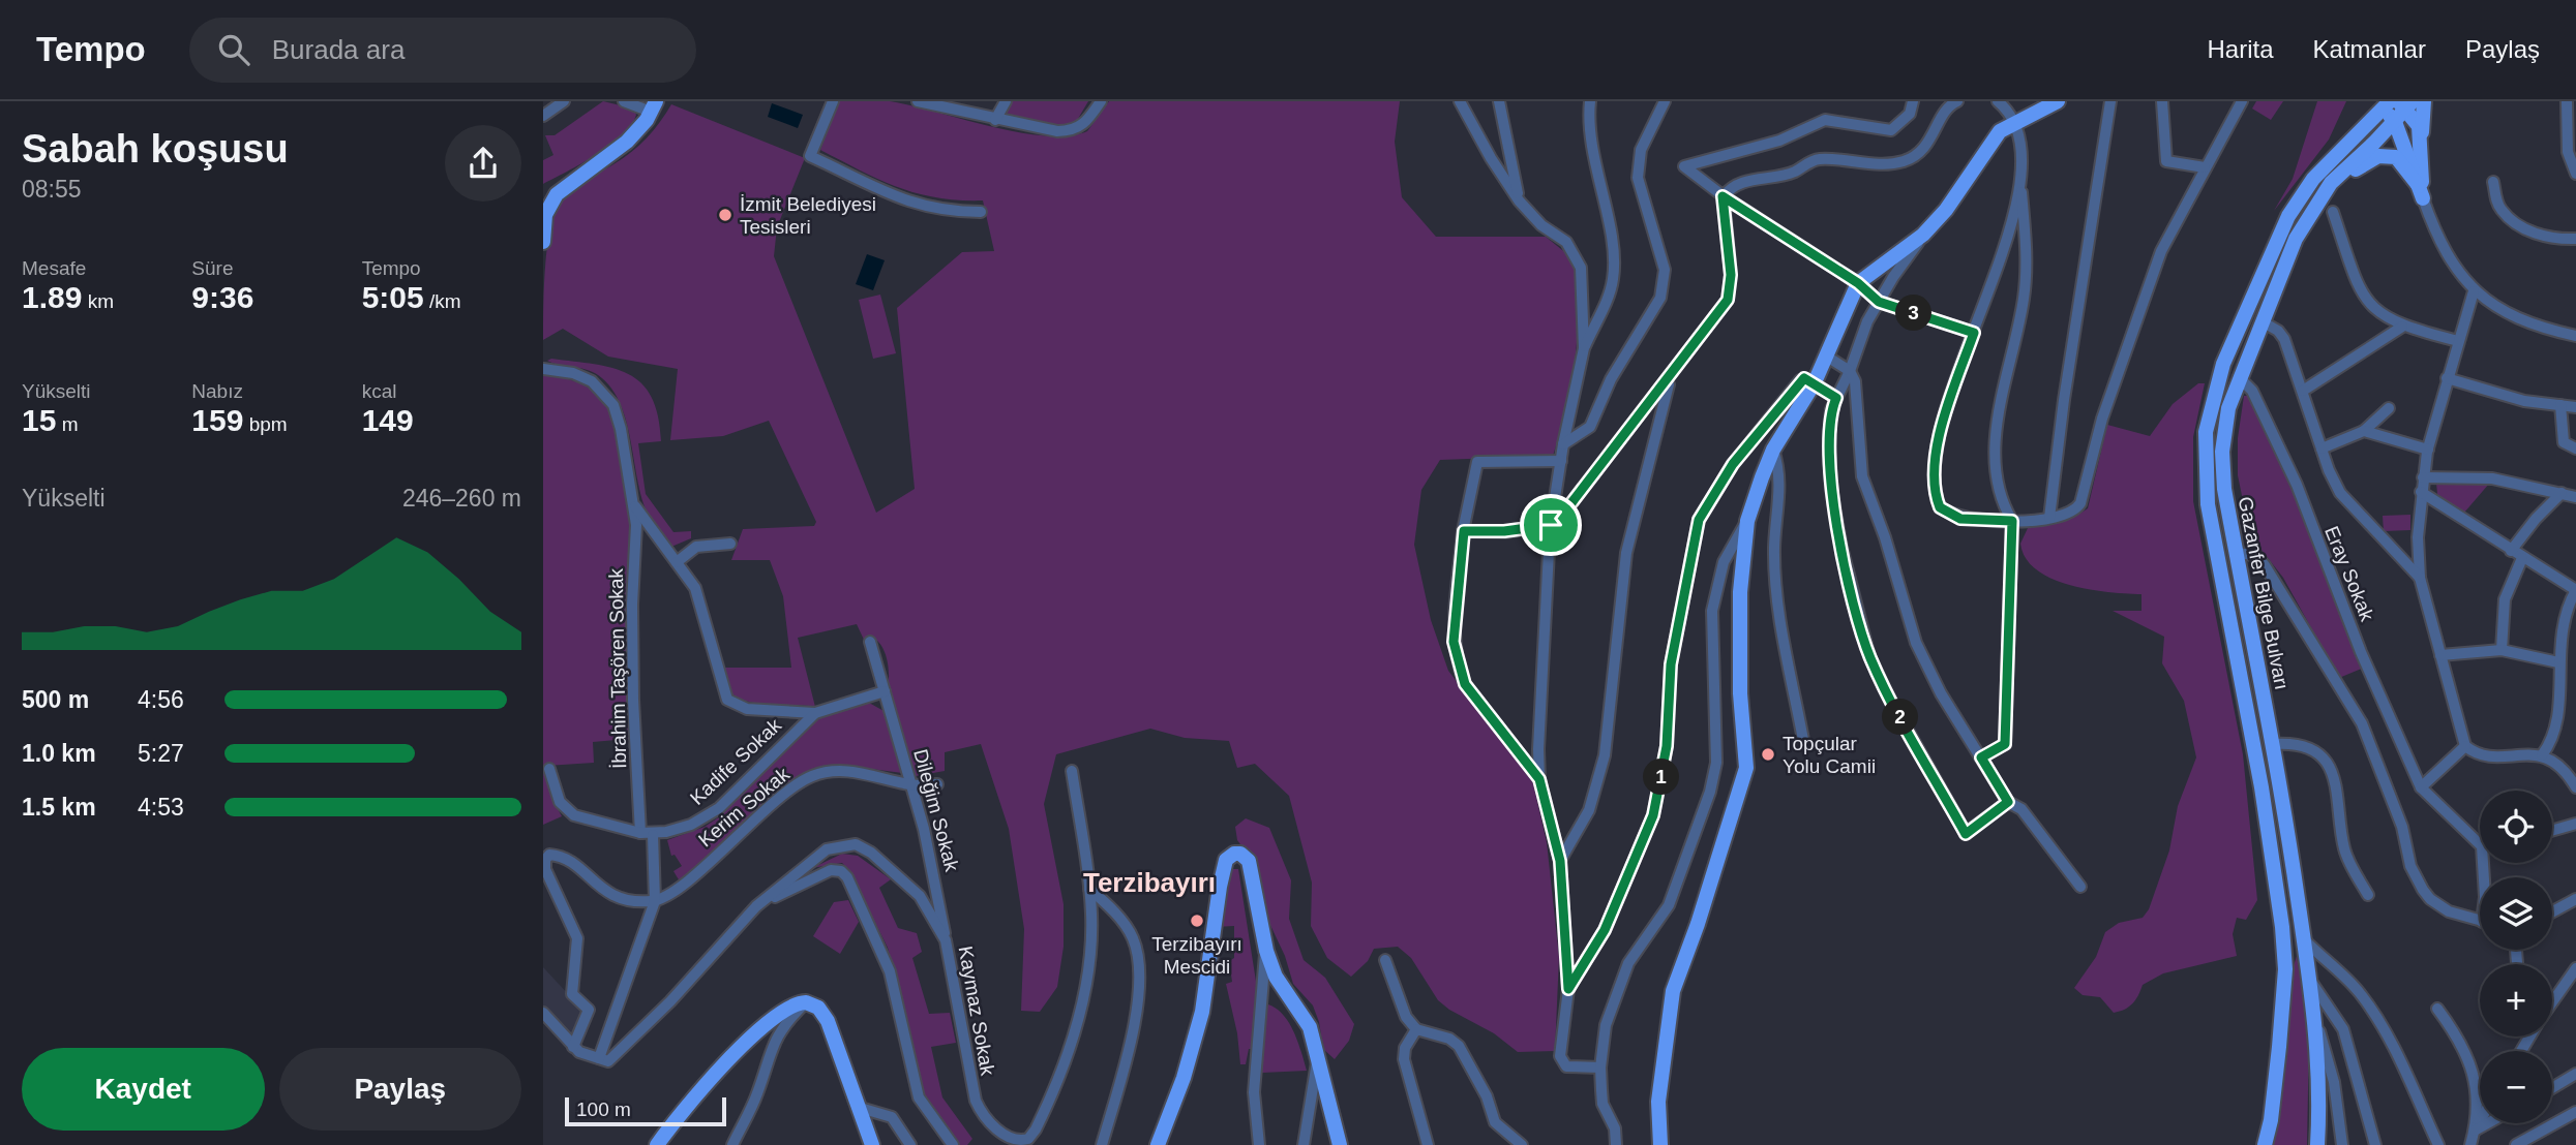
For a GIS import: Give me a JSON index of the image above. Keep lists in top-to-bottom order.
{
  "streets": {
    "main road": ["Gazanfer Bilge Bulvarı"],
    "street": [
      "Eray Sokak",
      "İbrahim Taşören Sokak",
      "Kadife Sokak",
      "Kerim Sokak",
      "Dileğim Sokak",
      "Kaymaz Sokak"
    ]
  },
  "crossings": [
    ["Eray Sokak", "Gazanfer Bilge Bulvarı"],
    ["İbrahim Taşören Sokak", "Kadife Sokak"],
    ["İbrahim Taşören Sokak", "Kerim Sokak"],
    ["Kadife Sokak", "Dileğim Sokak"],
    ["Kerim Sokak", "Dileğim Sokak"],
    ["Dileğim Sokak", "Kaymaz Sokak"]
  ],
  "districts": ["Terzibayırı"],
  "places": ["İzmit Belediyesi Tesisleri", "Topçular Yolu Camii", "Terzibayırı Mescidi"],
  "scale_bar": "100 m",
  "page": {
    "header": "Tempo",
    "search": "Burada ara",
    "nav": ["Harita", "Katmanlar", "Paylaş"],
    "heading": ["Sabah koşusu", "08:55"],
    "stats": [
      ["Mesafe", "1.89 km"],
      ["Süre", "9:36"],
      ["Tempo", "5:05 /km"],
      ["Yükselti", "15 m"],
      ["Nabız", "159 bpm"],
      ["kcal", "149"]
    ],
    "pins": ["3", "2", "1"],
    "chart": ["Yükselti", "246–260 m"],
    "list": [
      {
        "name": "500 m",
        "note": "4:56"
      },
      {
        "name": "1.0 km",
        "note": "5:27"
      },
      {
        "name": "1.5 km",
        "note": "4:53"
      }
    ],
    "map_buttons": ["+", "−"],
    "buttons": ["Kaydet", "Paylaş"],
    "scale": "100 m"
  }
}
